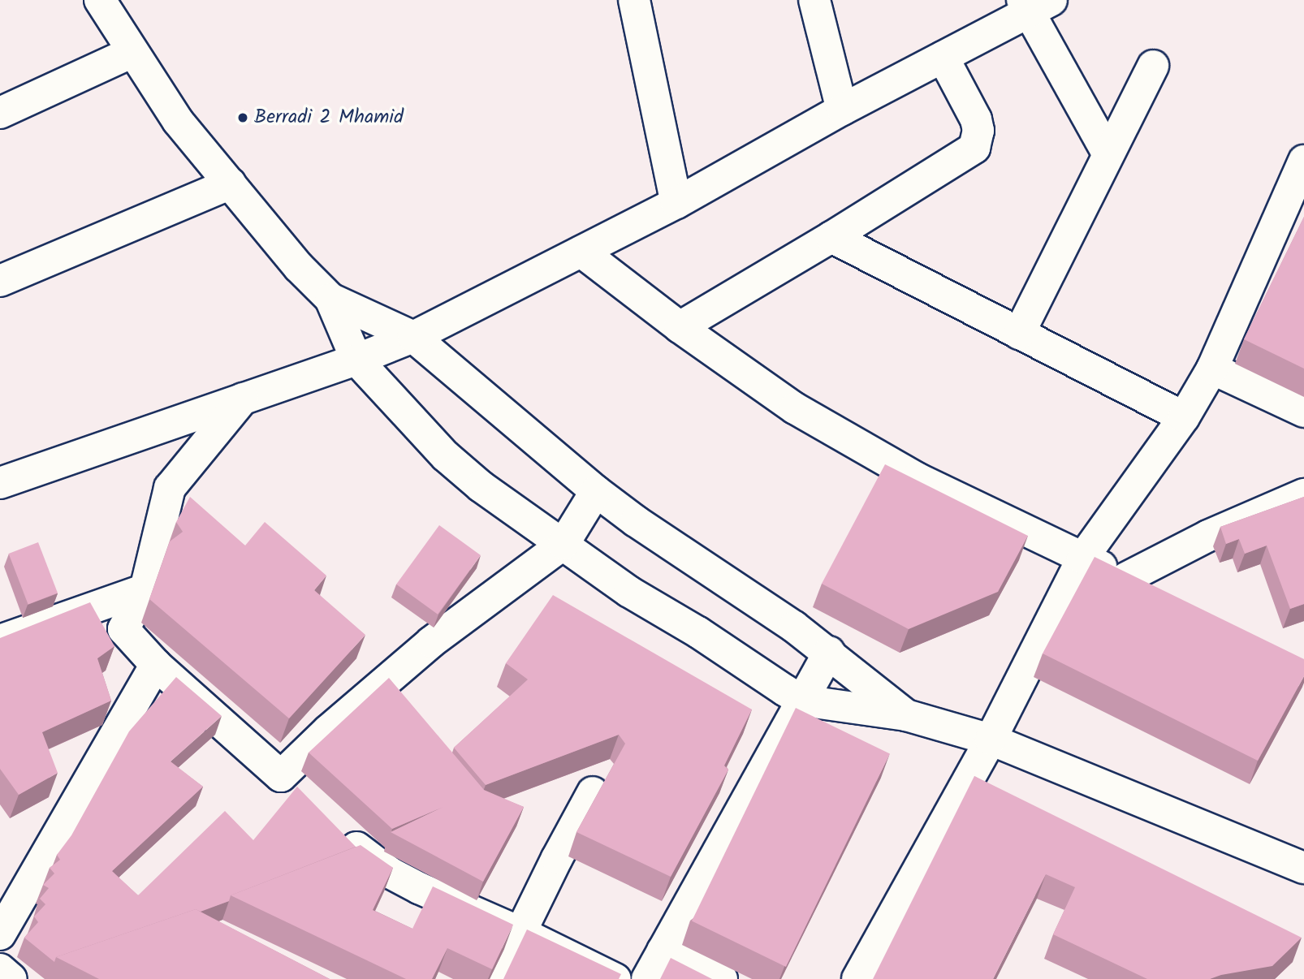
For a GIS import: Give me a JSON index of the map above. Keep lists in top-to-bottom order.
{
  "places": ["Berradi 2 Mhamid"]
}
